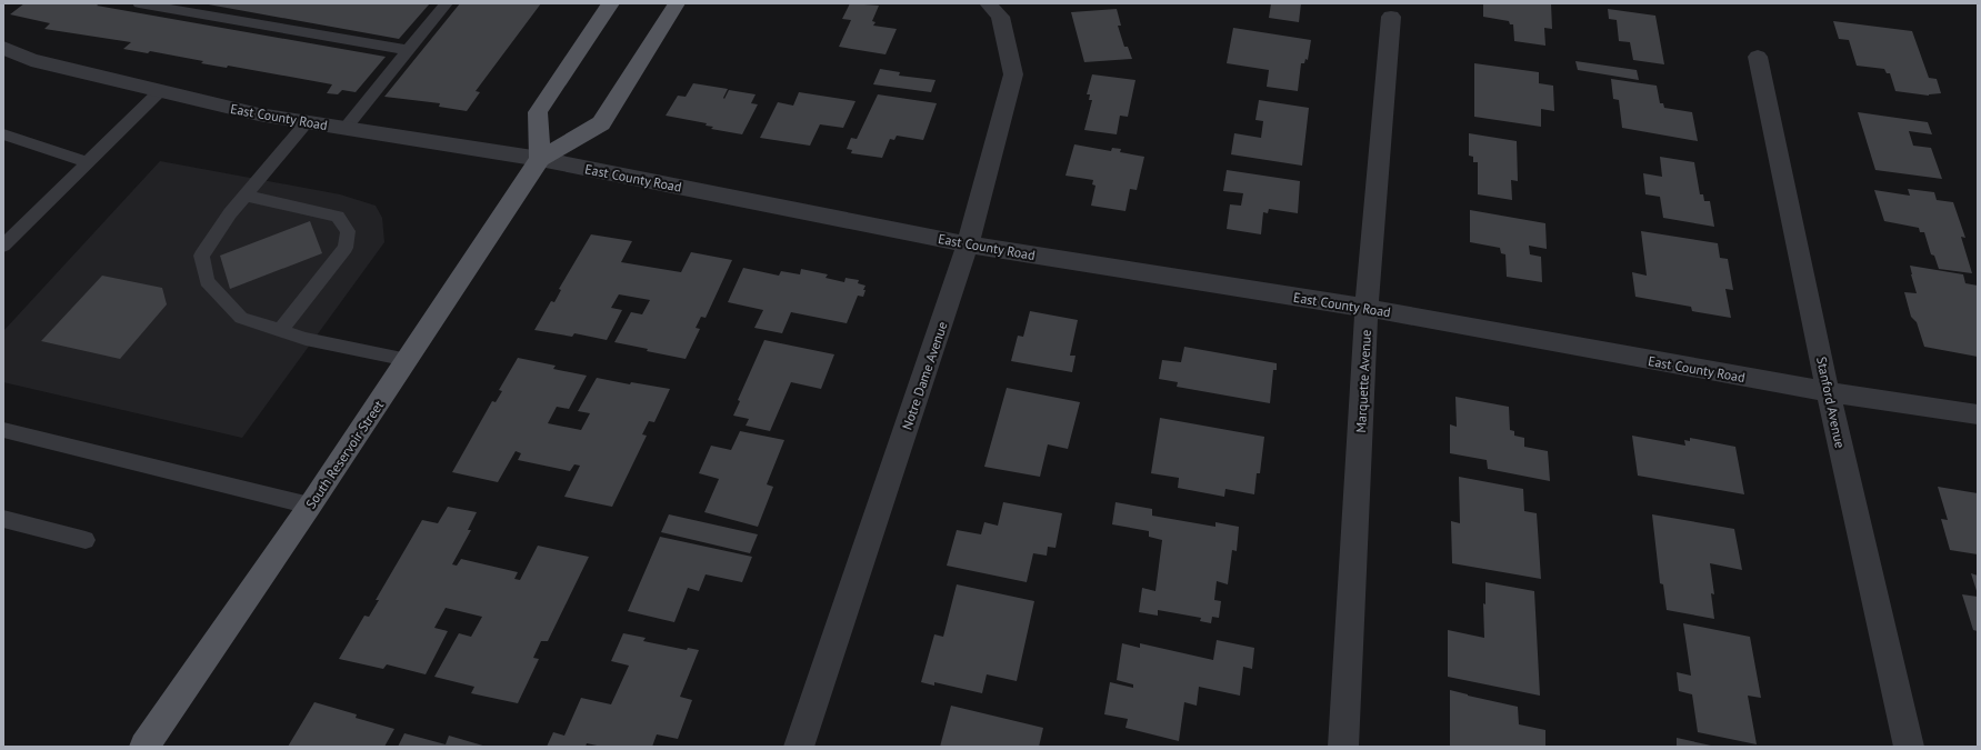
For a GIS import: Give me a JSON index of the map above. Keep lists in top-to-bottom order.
{
  "streets": {
    "main road": ["South Reservoir Street"],
    "street": [
      "East County Road",
      "Notre Dame Avenue",
      "Marquette Avenue",
      "Stanford Avenue"
    ]
  },
  "crossings": [
    ["East County Road", "Notre Dame Avenue"],
    ["East County Road", "Marquette Avenue"],
    ["East County Road", "Stanford Avenue"],
    ["East County Road", "South Reservoir Street"]
  ]
}
